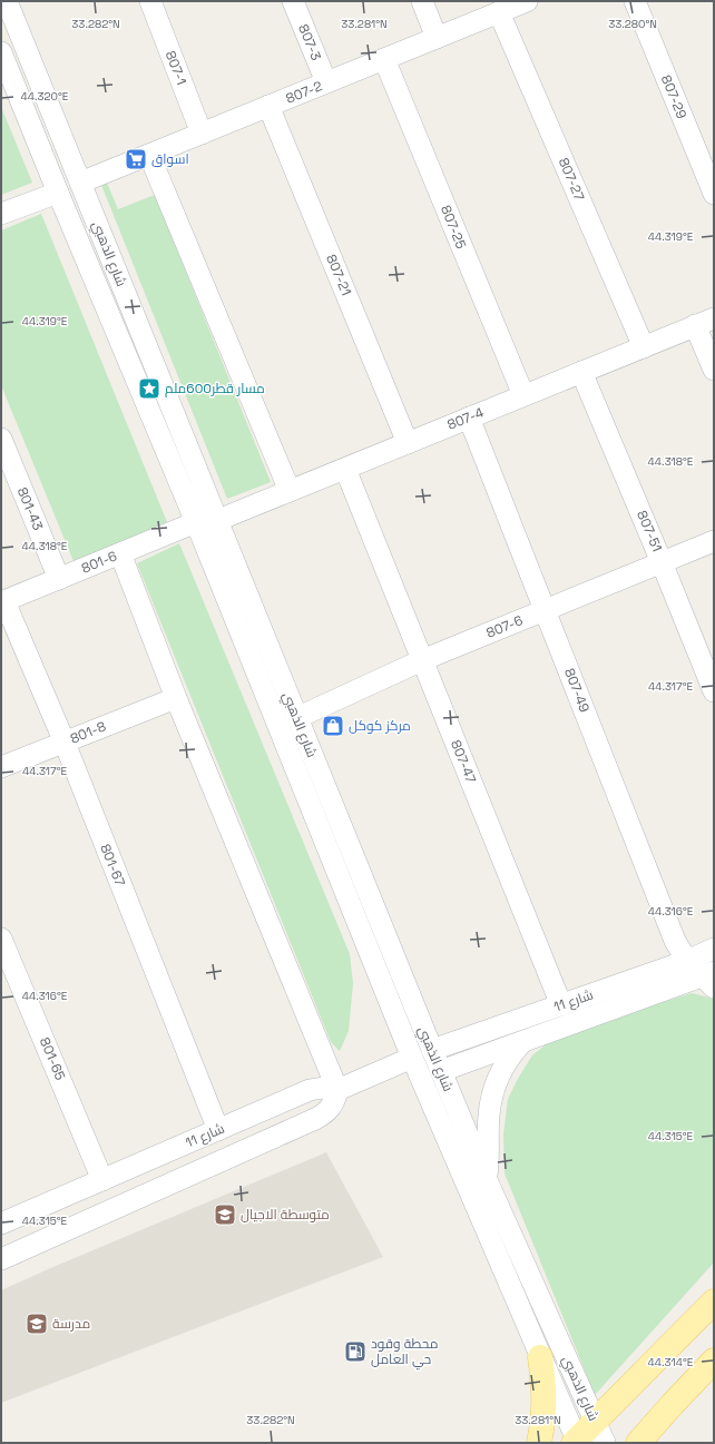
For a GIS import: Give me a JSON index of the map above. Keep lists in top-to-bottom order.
{
  "streets": {
    "street": [
      "807-3",
      "807-1",
      "807-2",
      "807-29",
      "807-27",
      "807-25",
      "شارع الذهبي",
      "807-21",
      "807-4",
      "801-43",
      "807-51",
      "801-6",
      "807-6",
      "807-49",
      "801-8",
      "807-47",
      "801-67",
      "شارع 11",
      "801-65"
    ]
  },
  "crossings": [
    ["807-3", "807-2"],
    ["807-1", "807-2"],
    ["807-2", "807-27"],
    ["807-2", "807-25"],
    ["807-2", "شارع الذهبي"],
    ["807-2", "807-21"],
    ["807-27", "807-4"],
    ["807-25", "807-4"],
    ["شارع الذهبي", "807-4"],
    ["شارع الذهبي", "801-6"],
    ["شارع الذهبي", "807-6"],
    ["شارع الذهبي", "شارع 11"],
    ["807-21", "807-4"],
    ["807-4", "807-51"],
    ["807-4", "807-49"],
    ["807-4", "807-47"],
    ["801-43", "801-6"],
    ["807-51", "807-6"],
    ["801-6", "801-67"],
    ["807-6", "807-49"],
    ["807-6", "807-47"],
    ["807-49", "شارع 11"],
    ["801-8", "801-67"],
    ["807-47", "شارع 11"],
    ["801-67", "شارع 11"],
    ["شارع 11", "801-65"]
  ],
  "places": {
    "supermarket": ["اسواق"],
    "place": ["مسار قطر600ملم"],
    "shop": ["مركز كوكل"],
    "school or university": ["متوسطة الاجيال", "مدرسة"],
    "fuel station": ["محطة وقود حي العامل"]
  },
  "coordinates": [
    "33.282°N",
    "33.281°N",
    "33.280°N",
    "44.320°E",
    "44.319°E",
    "44.318°E",
    "44.317°E",
    "44.316°E",
    "44.315°E",
    "44.314°E"
  ]
}
